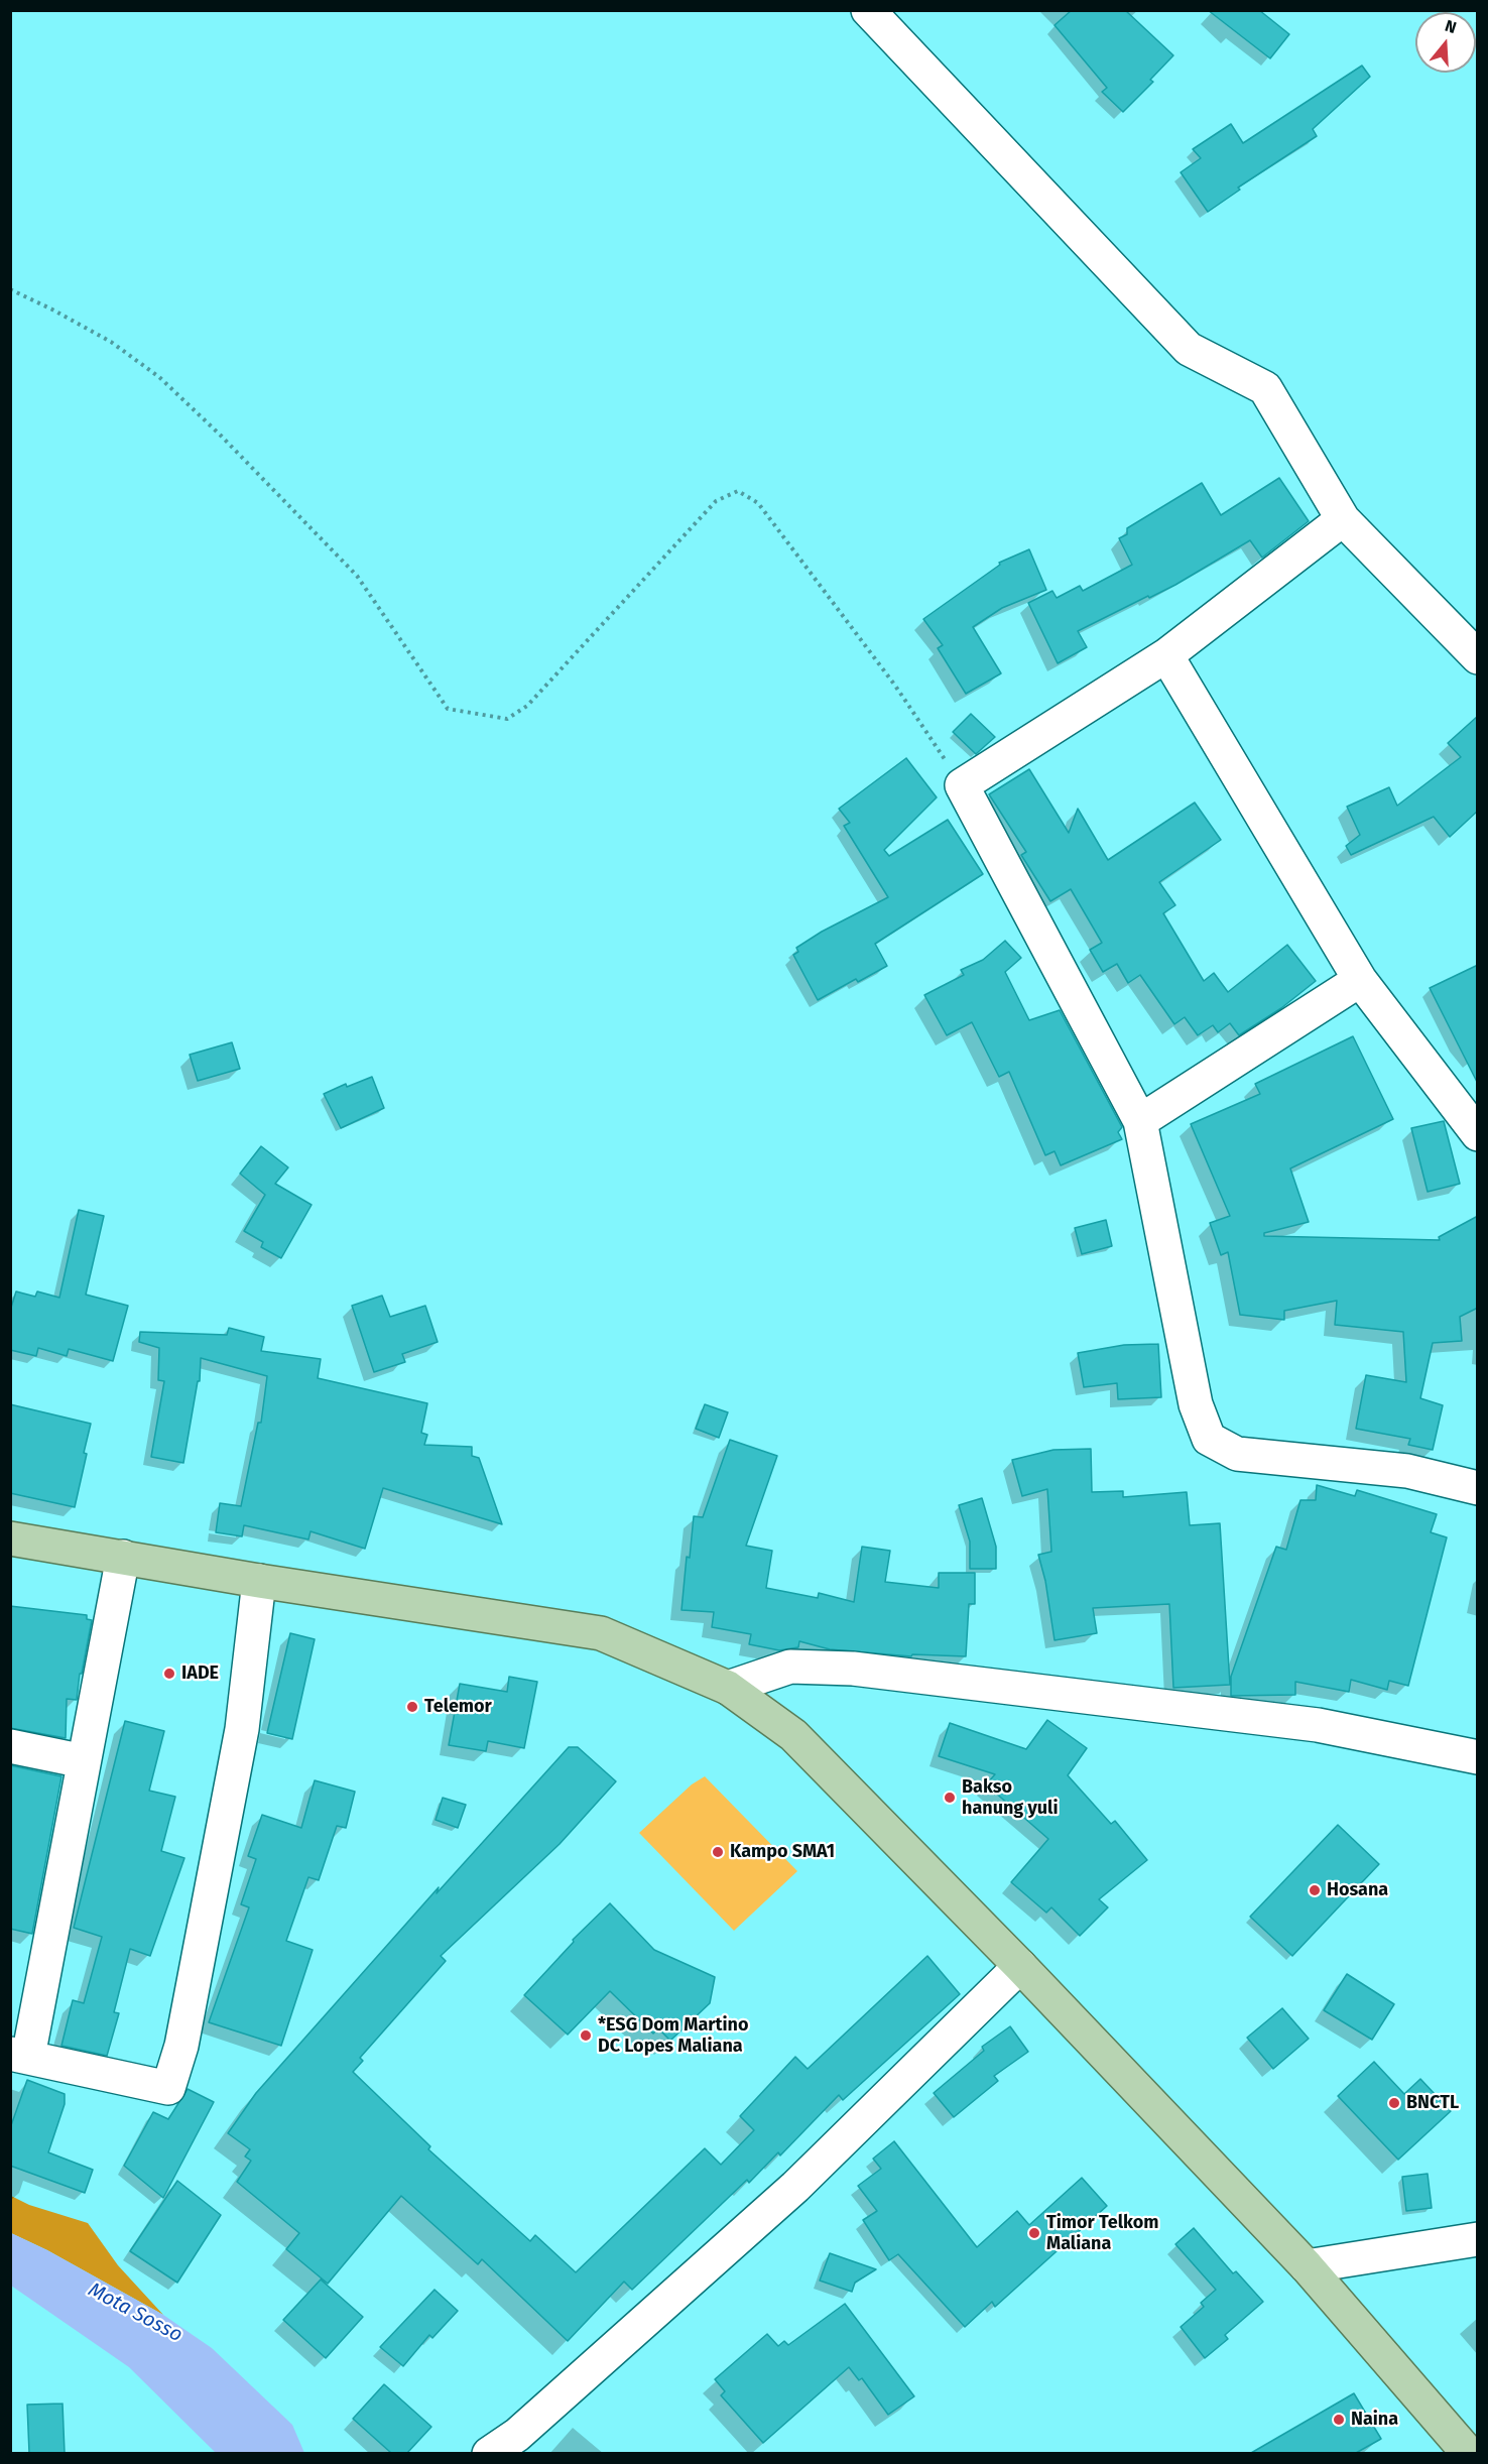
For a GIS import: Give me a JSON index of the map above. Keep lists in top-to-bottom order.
{
  "water": ["Mota Sosso"],
  "places": [
    "IADE",
    "Telemor",
    "Bakso hanung yuli",
    "Kampo SMA1",
    "Hosana",
    "*ESG Dom Martino DC Lopes Maliana",
    "BNCTL",
    "Timor Telkom Maliana",
    "Naina"
  ],
  "north": "top"
}
